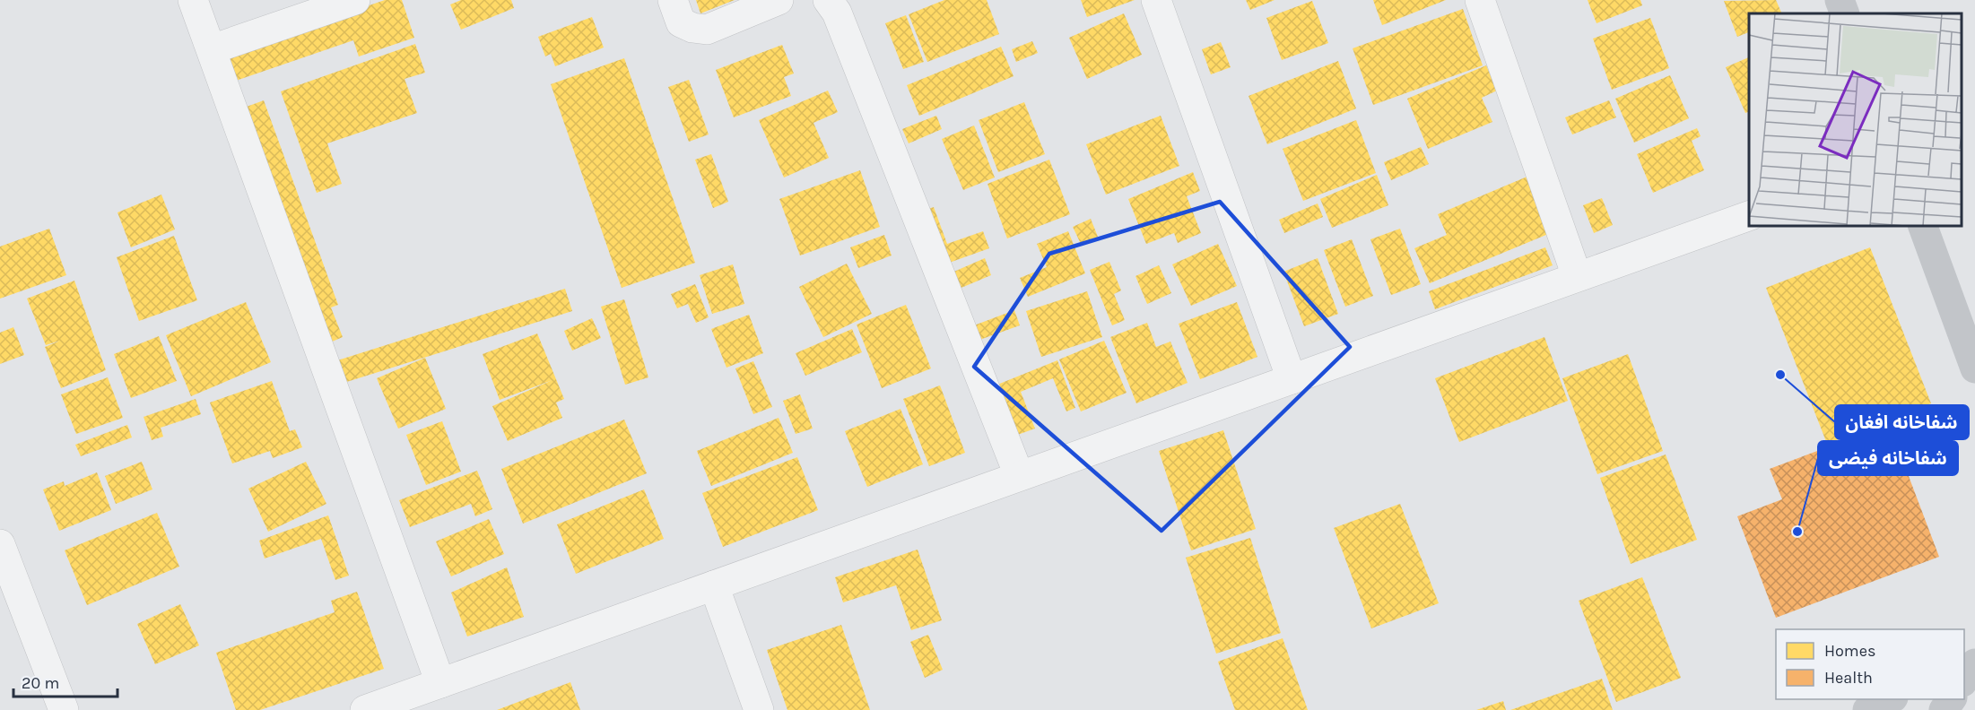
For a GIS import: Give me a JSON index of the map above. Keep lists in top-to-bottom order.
{
  "places": ["شفاخانه افغان", "شفاخانه فیضی"],
  "legend": ["Homes", "Health"],
  "scale_bar": "20 m"
}
